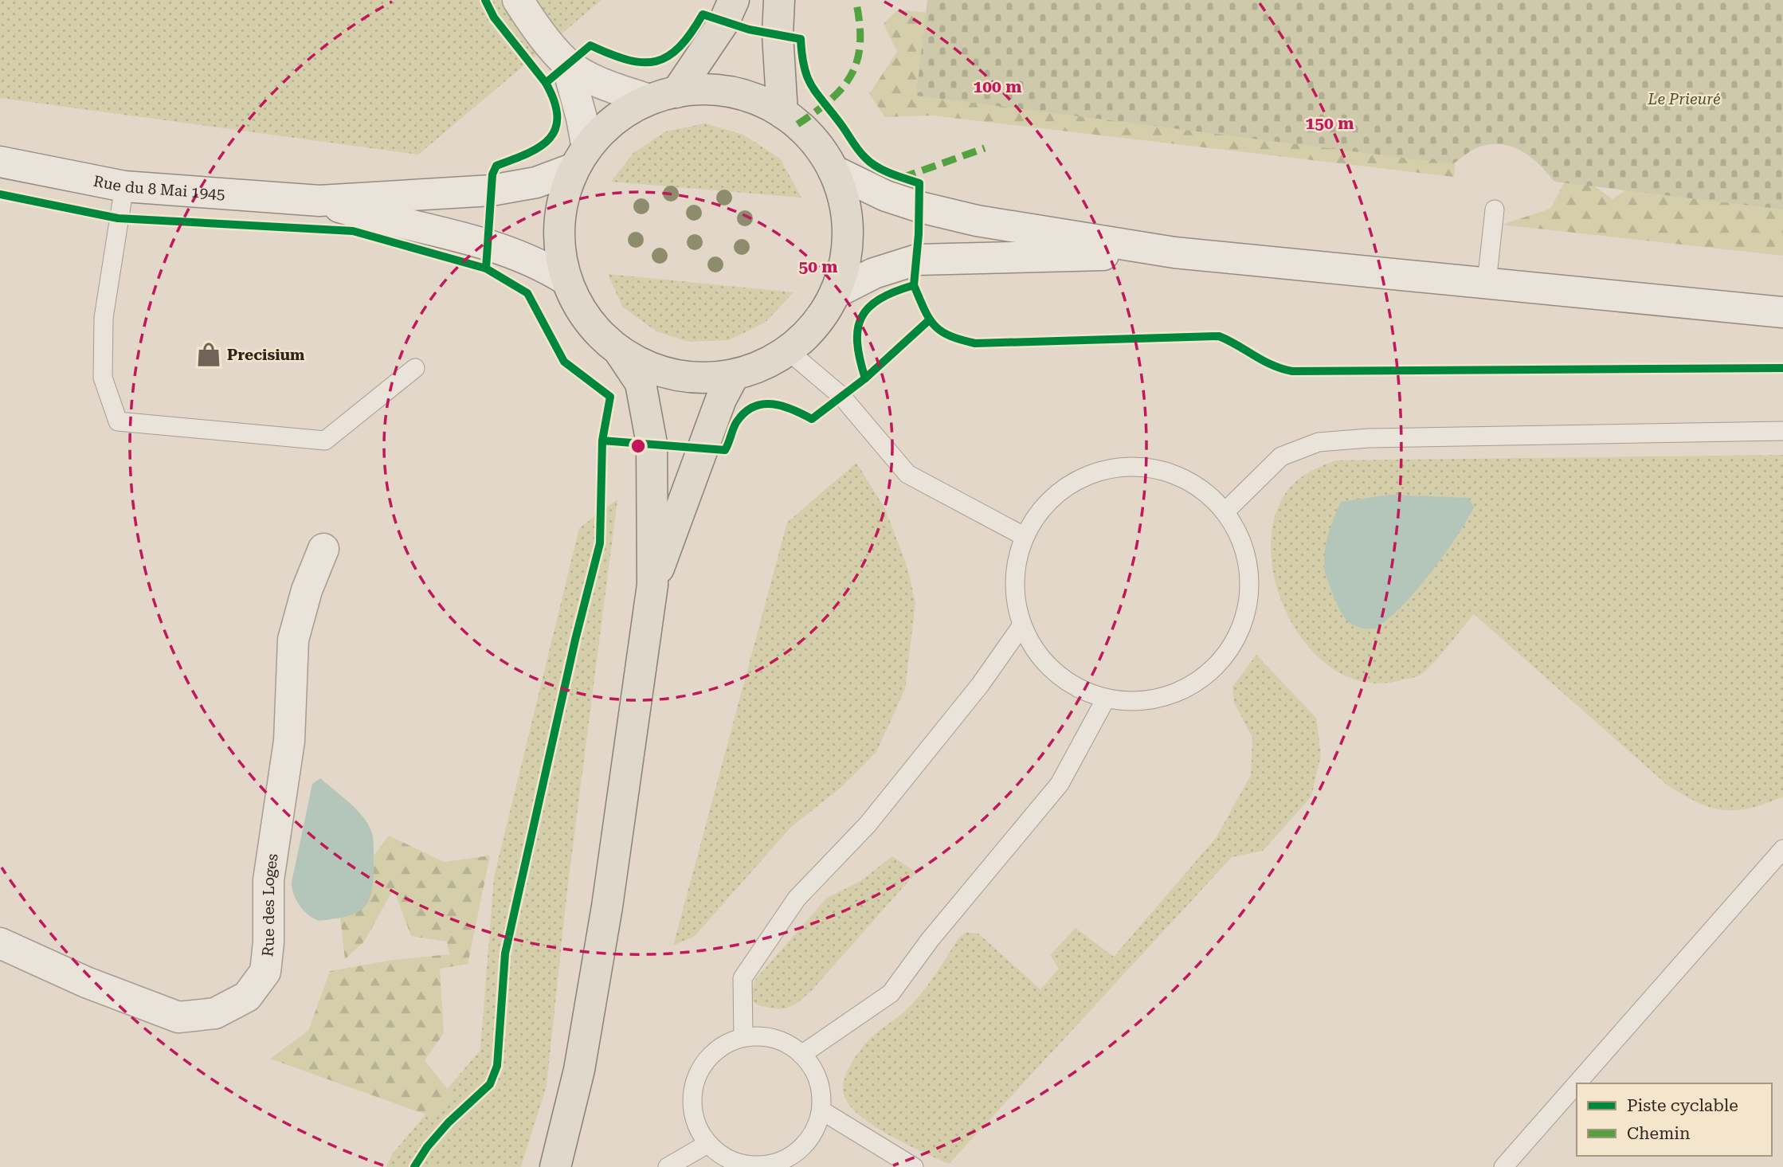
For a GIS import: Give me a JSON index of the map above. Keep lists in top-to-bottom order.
{
  "streets": {
    "main road": ["Rue du 8 Mai 1945", "Rue des Loges"]
  },
  "parks": ["Le Prieuré"],
  "places": {
    "shop": ["Precisium"]
  },
  "legend": ["Piste cyclable", "Chemin"],
  "rings": ["100 m", "150 m", "50 m"]
}
